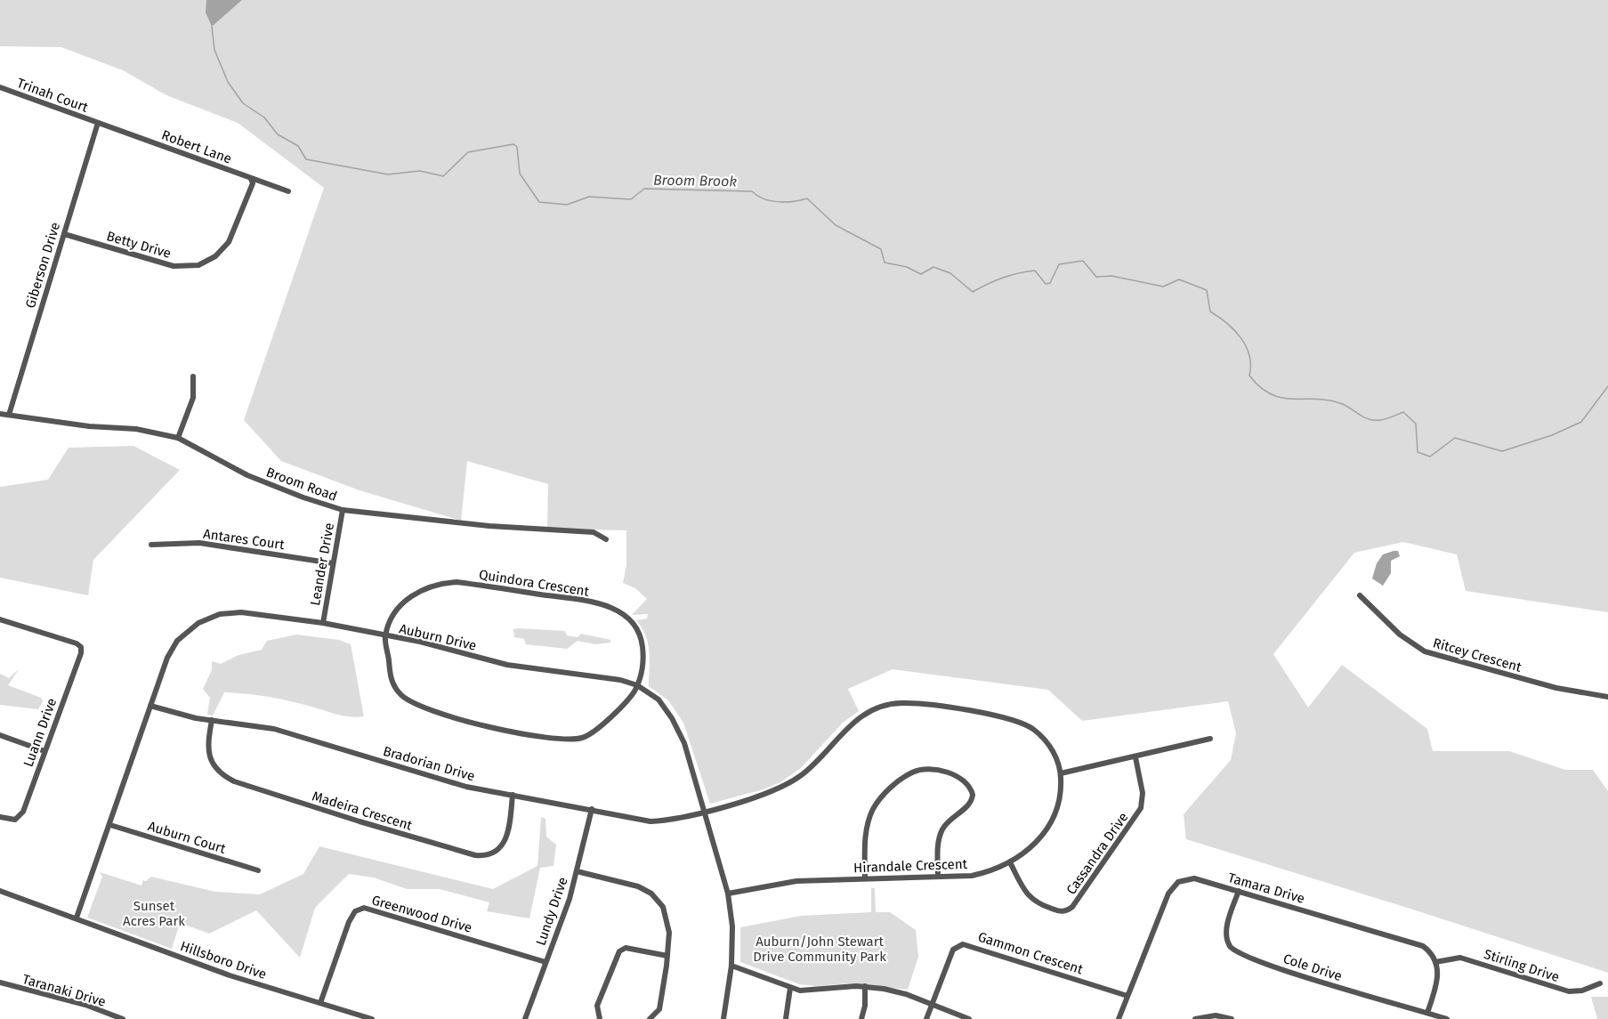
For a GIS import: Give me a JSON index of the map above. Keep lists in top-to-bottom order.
{
  "streets": {
    "street": [
      "Trinah Court",
      "Robert Lane",
      "Betty Drive",
      "Giberson Drive",
      "Broom Road",
      "Antares Court",
      "Leander Drive",
      "Quindora Crescent",
      "Auburn Drive",
      "Ritcey Crescent",
      "Luann Drive",
      "Bradorian Drive",
      "Madeira Crescent",
      "Auburn Court",
      "Cassandra Drive",
      "Hirandale Crescent",
      "Tamara Drive",
      "Lundy Drive",
      "Greenwood Drive",
      "Gammon Crescent",
      "Hillsboro Drive",
      "Stirling Drive",
      "Cole Drive",
      "Taranaki Drive"
    ]
  },
  "crossings": [
    ["Trinah Court", "Robert Lane"],
    ["Trinah Court", "Giberson Drive"],
    ["Robert Lane", "Betty Drive"],
    ["Robert Lane", "Giberson Drive"],
    ["Betty Drive", "Giberson Drive"],
    ["Giberson Drive", "Broom Road"],
    ["Broom Road", "Leander Drive"],
    ["Antares Court", "Leander Drive"],
    ["Leander Drive", "Auburn Drive"],
    ["Quindora Crescent", "Auburn Drive"],
    ["Auburn Drive", "Bradorian Drive"],
    ["Auburn Drive", "Auburn Court"],
    ["Auburn Drive", "Hirandale Crescent"],
    ["Auburn Drive", "Hillsboro Drive"],
    ["Bradorian Drive", "Madeira Crescent"],
    ["Bradorian Drive", "Hirandale Crescent"],
    ["Bradorian Drive", "Lundy Drive"],
    ["Cassandra Drive", "Hirandale Crescent"],
    ["Tamara Drive", "Gammon Crescent"],
    ["Tamara Drive", "Stirling Drive"],
    ["Tamara Drive", "Cole Drive"],
    ["Lundy Drive", "Greenwood Drive"],
    ["Greenwood Drive", "Hillsboro Drive"]
  ],
  "water": ["Broom Brook"],
  "parks": ["Sunset Acres Park", "Auburn/John Stewart Drive Community Park"]
}
